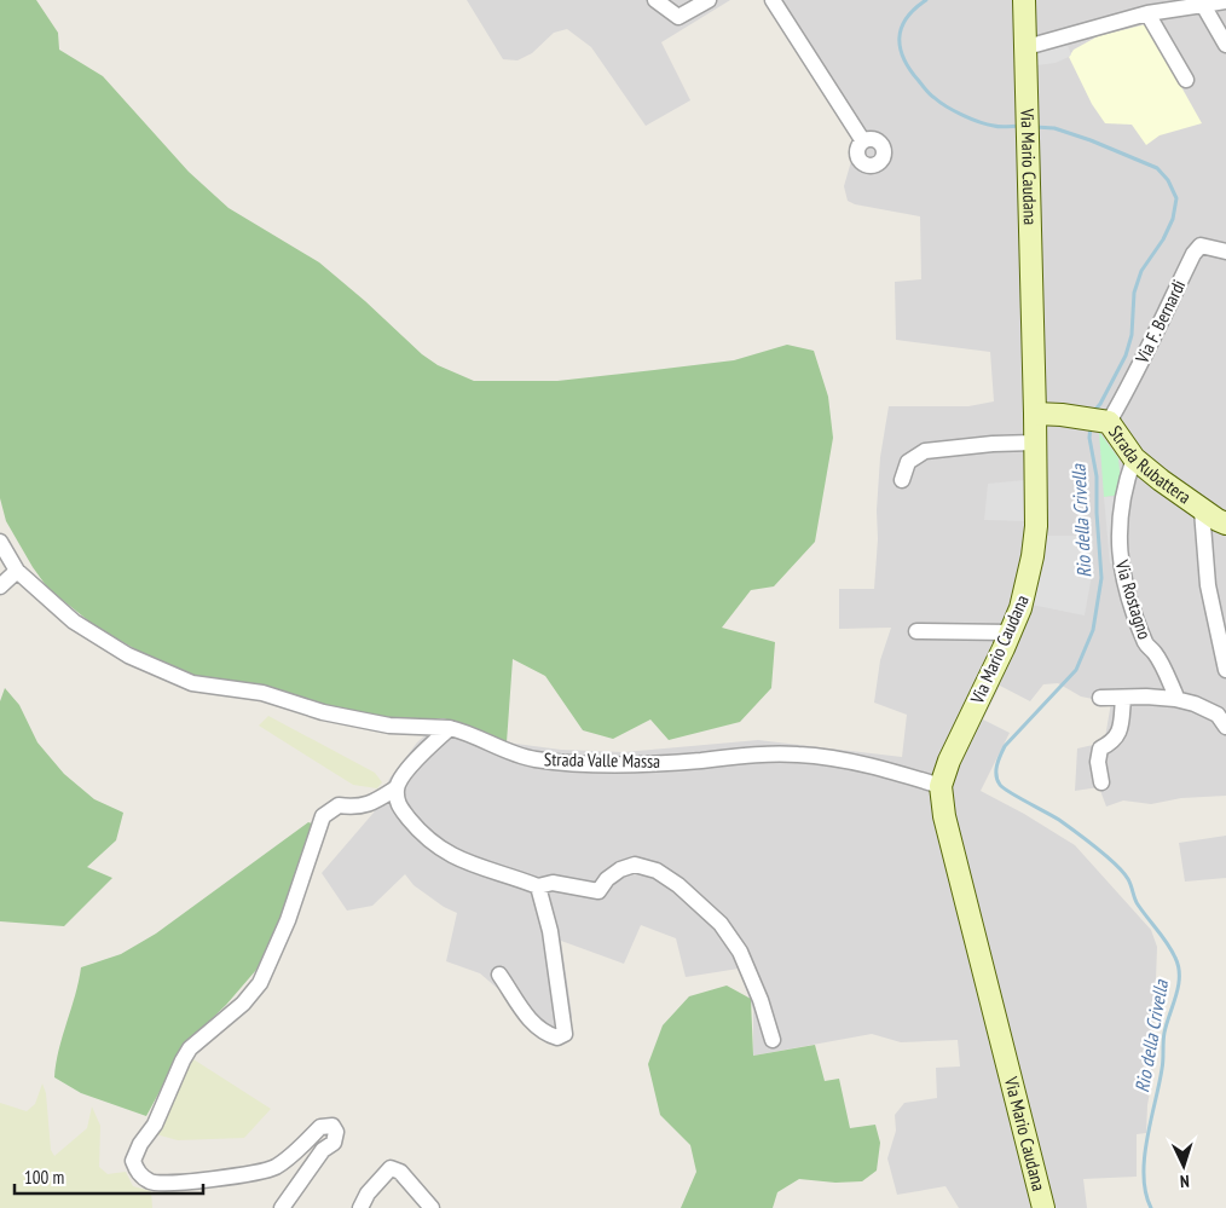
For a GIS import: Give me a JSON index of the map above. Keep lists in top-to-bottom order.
{
  "streets": {
    "main road": ["Via Mario Caudana", "Strada Rubattera"],
    "street": ["Via F. Bernardi", "Via Rostagno", "Strada Valle Massa"]
  },
  "crossings": [
    ["Via Mario Caudana", "Strada Valle Massa"],
    ["Via F. Bernardi", "Strada Rubattera"],
    ["Strada Rubattera", "Via Rostagno"]
  ],
  "water": ["Rio della Crivella"],
  "scale_bar": "100 m",
  "north": "bottom"
}
